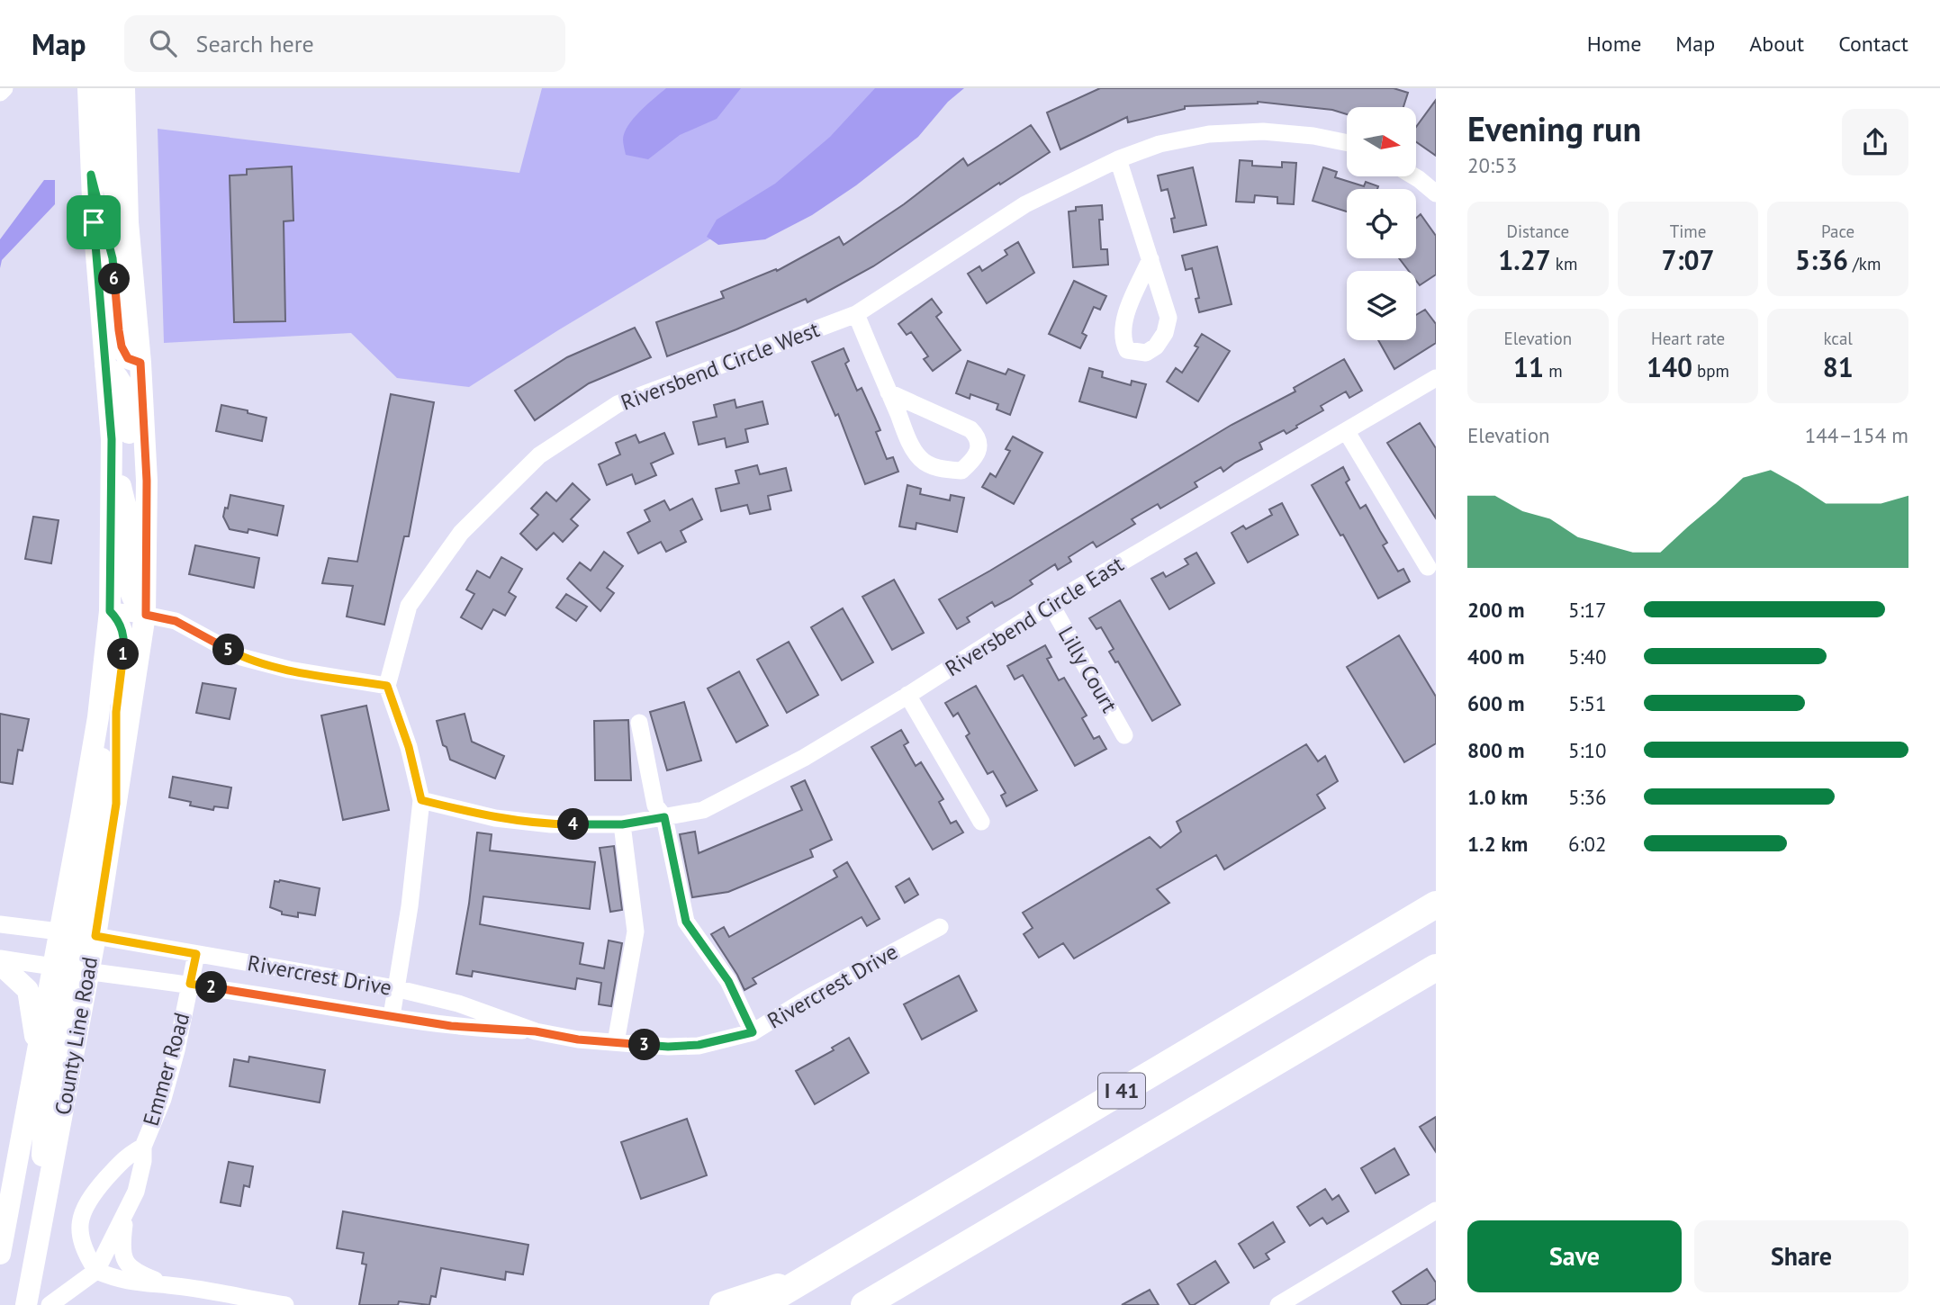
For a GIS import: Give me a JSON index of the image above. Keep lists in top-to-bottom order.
{
  "streets": {
    "highway": ["I 41"],
    "main road": ["County Line Road"],
    "street": [
      "Riversbend Circle West",
      "Riversbend Circle East",
      "Lilly Court",
      "Rivercrest Drive",
      "Emmer Road"
    ]
  },
  "crossings": [
    ["Riversbend Circle East", "Lilly Court"],
    ["Rivercrest Drive", "County Line Road"],
    ["Rivercrest Drive", "Emmer Road"]
  ],
  "north": "right",
  "page": {
    "header": "Map",
    "search": "Search here",
    "nav": [
      "Home",
      "Map",
      "About",
      "Contact"
    ],
    "heading": ["Evening run", "20:53"],
    "stats": [
      ["Distance", "1.27 km"],
      ["Time", "7:07"],
      ["Pace", "5:36 /km"],
      ["Elevation", "11 m"],
      ["Heart rate", "140 bpm"],
      ["kcal", "81"]
    ],
    "pins": [
      "6",
      "5",
      "1",
      "4",
      "2",
      "3"
    ],
    "chart": ["Elevation", "144–154 m"],
    "list": [
      {
        "name": "200 m",
        "note": "5:17"
      },
      {
        "name": "400 m",
        "note": "5:40"
      },
      {
        "name": "600 m",
        "note": "5:51"
      },
      {
        "name": "800 m",
        "note": "5:10"
      },
      {
        "name": "1.0 km",
        "note": "5:36"
      },
      {
        "name": "1.2 km",
        "note": "6:02"
      }
    ],
    "buttons": ["Save", "Share"]
  }
}
